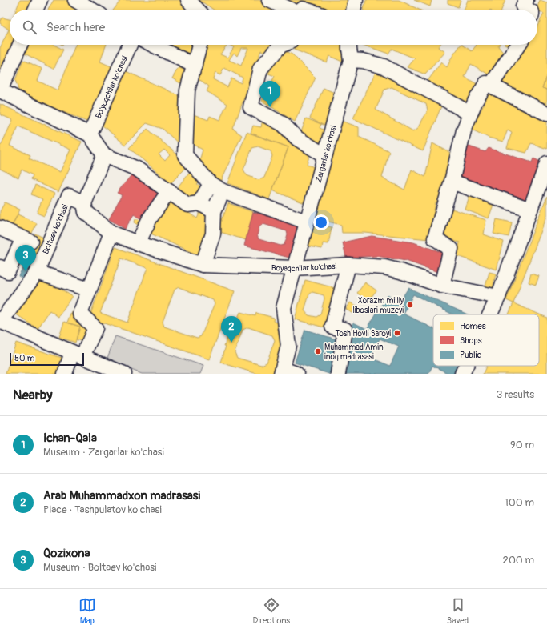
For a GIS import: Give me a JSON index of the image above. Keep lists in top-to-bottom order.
{
  "streets": {
    "street": [
      "Bo'yoqchilar ko'chasi",
      "Zargarlar ko'chasi",
      "Boltaev ko'chasi",
      "Boyaqchilar ko'chasi"
    ]
  },
  "crossings": [
    ["Zargarlar ko'chasi", "Boyaqchilar ko'chasi"],
    ["Boltaev ko'chasi", "Boyaqchilar ko'chasi"]
  ],
  "places": ["Xorazm milliy liboslari muzeyi", "Tosh Hovli Saroyi", "Muhammad Amin inoq madrasasi"],
  "legend": ["Homes", "Shops", "Public"],
  "scale_bar": "50 m",
  "page": {
    "search": "Search here",
    "pins": ["1", "3", "2"],
    "scale": "50 m",
    "heading": ["Nearby", "3 results"],
    "list": [
      {
        "mark": "1",
        "name": "Ichan-Qala",
        "note": "Museum · Zargarlar ko'chasi",
        "value": "90 m"
      },
      {
        "mark": "2",
        "name": "Arab Muhammadxon madrasasi",
        "note": "Place · Tashpulatov ko'chasi",
        "value": "100 m"
      },
      {
        "mark": "3",
        "name": "Qozixona",
        "note": "Museum · Boltaev ko'chasi",
        "value": "200 m"
      }
    ],
    "nav": ["Map", "Directions", "Saved"]
  }
}
